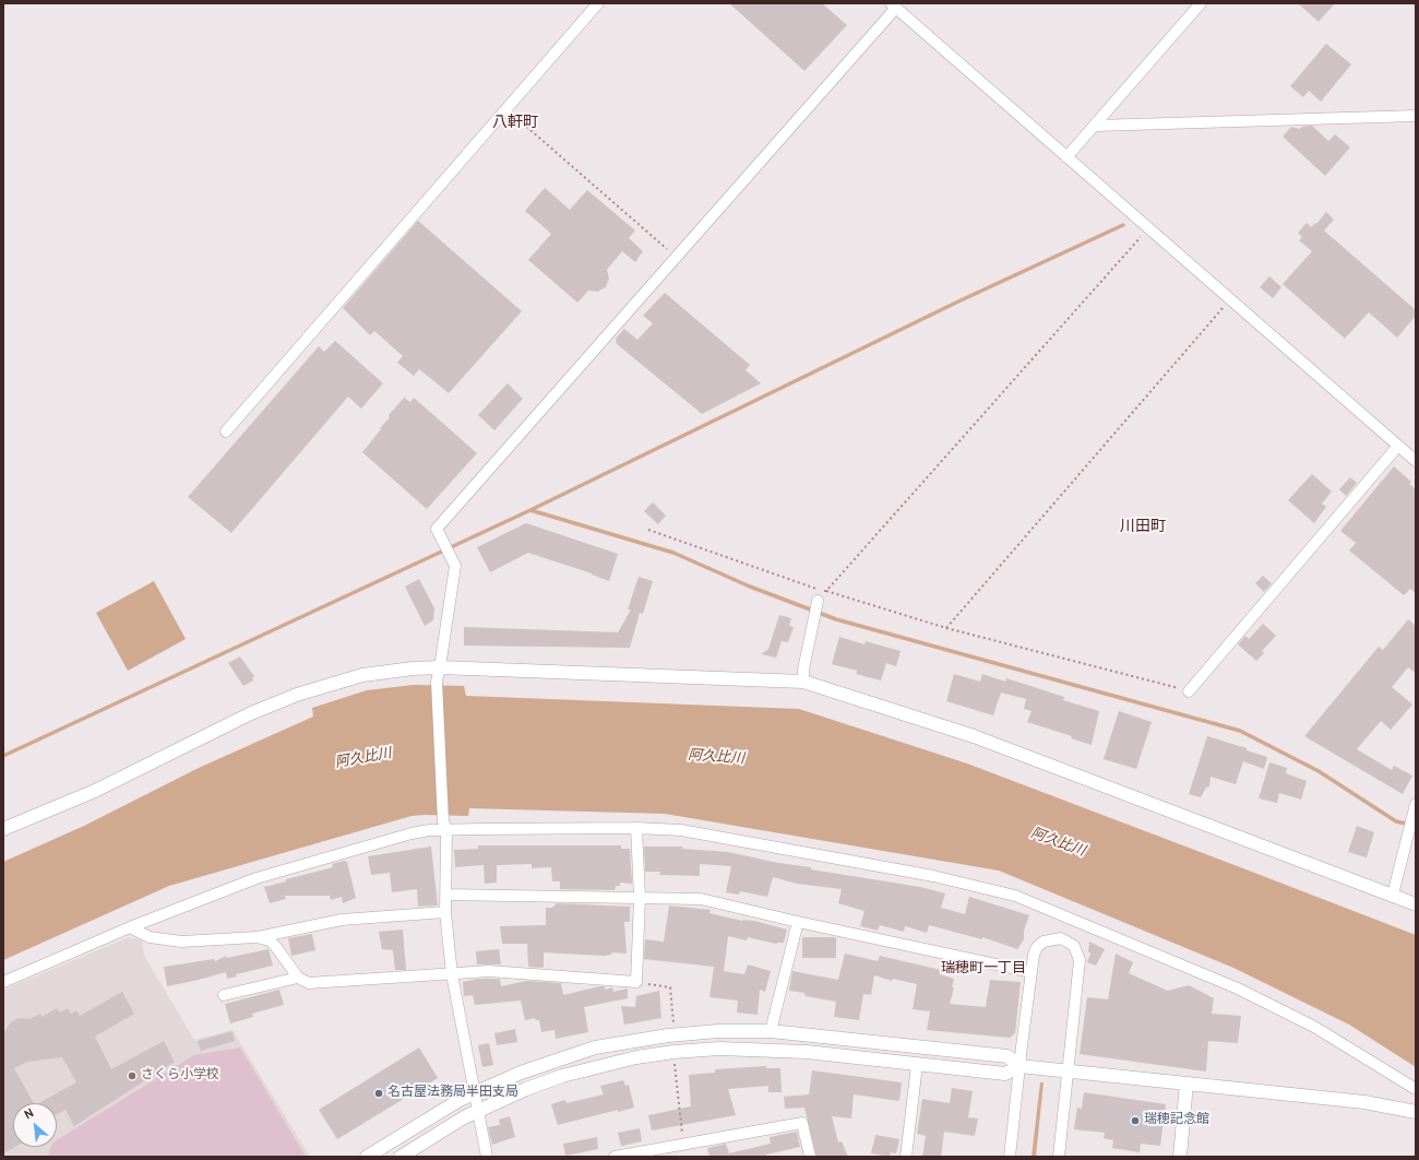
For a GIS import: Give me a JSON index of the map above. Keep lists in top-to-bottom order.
{
  "districts": ["八軒町", "川田町", "瑞穂町一丁目"],
  "water": ["阿久比川"],
  "places": ["さくら小学校", "名古屋法務局半田支局", "瑞穂記念館"],
  "north": "top left"
}
